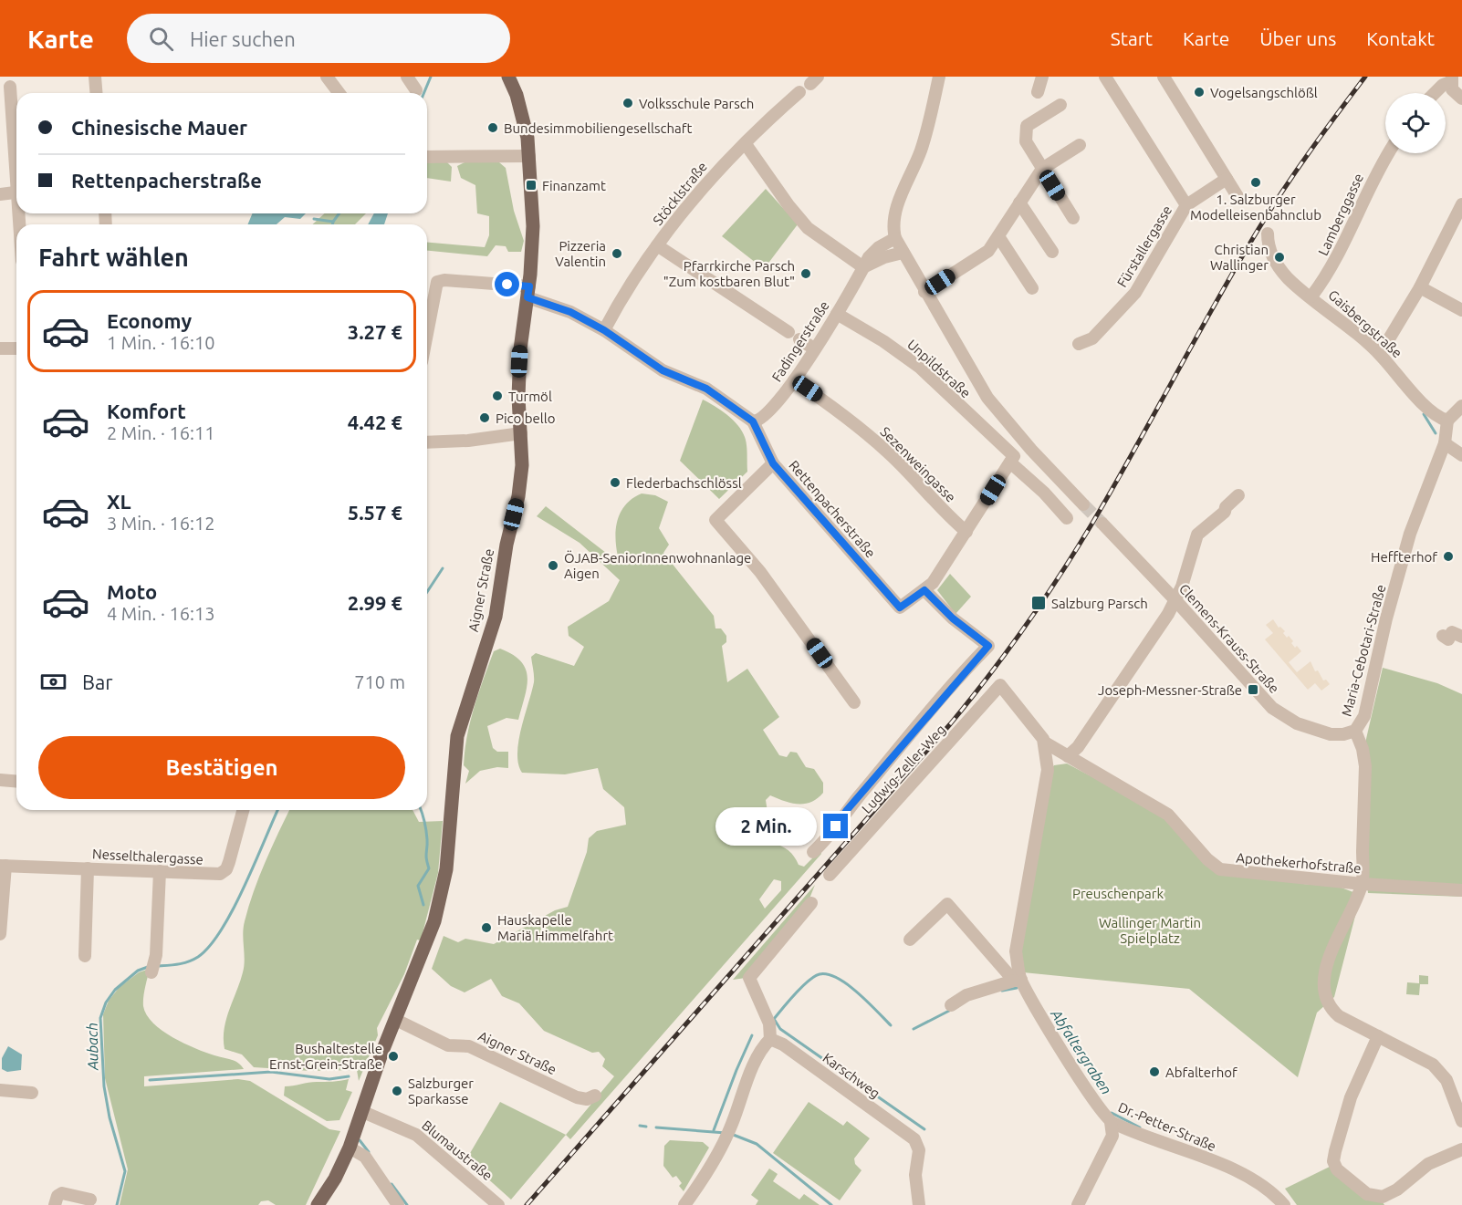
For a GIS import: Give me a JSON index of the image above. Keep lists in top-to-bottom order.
{
  "streets": {
    "main road": ["Aigner Straße"],
    "street": [
      "Stöcklstraße",
      "Lamberggasse",
      "Fürstallergasse",
      "Gaisbergstraße",
      "Fadingerstraße",
      "Unpildstraße",
      "Sezenweingasse",
      "Rettenpacherstraße",
      "Clemens-Krauss-Straße",
      "Maria-Cebotari-Straße",
      "Ludwig-Zeller-Weg",
      "Nesselthalergasse",
      "Apothekerhofstraße",
      "Karschweg",
      "Dr.-Petter-Straße",
      "Blumaustraße"
    ]
  },
  "crossings": [
    ["Stöcklstraße", "Rettenpacherstraße"],
    ["Lamberggasse", "Gaisbergstraße"],
    ["Fadingerstraße", "Unpildstraße"],
    ["Fadingerstraße", "Sezenweingasse"],
    ["Fadingerstraße", "Rettenpacherstraße"],
    ["Unpildstraße", "Rettenpacherstraße"],
    ["Sezenweingasse", "Rettenpacherstraße"],
    ["Rettenpacherstraße", "Aigner Straße"],
    ["Aigner Straße", "Blumaustraße"],
    ["Clemens-Krauss-Straße", "Maria-Cebotari-Straße"],
    ["Maria-Cebotari-Straße", "Apothekerhofstraße"],
    ["Ludwig-Zeller-Weg", "Apothekerhofstraße"],
    ["Ludwig-Zeller-Weg", "Dr.-Petter-Straße"],
    ["Apothekerhofstraße", "Dr.-Petter-Straße"]
  ],
  "water": ["Aubach", "Abfaltergraben"],
  "parks": ["Preuschenpark", "Wallinger Martin Spielplatz"],
  "places": {
    "other": [
      "Vogelsangschlößl",
      "Volksschule Parsch",
      "Bundesimmobiliengesellschaft",
      "1. Salzburger Modelleisenbahnclub",
      "Pizzeria Valentin",
      "Christian Wallinger",
      "Pfarrkirche Parsch \"Zum kostbaren Blut\"",
      "Turmöl",
      "Pico bello",
      "Flederbachschlössl",
      "Heffterhof",
      "ÖJAB-SeniorInnenwohnanlage Aigen",
      "Hauskapelle Mariä Himmelfahrt",
      "Bushaltestelle Ernst-Grein-Straße",
      "Abfalterhof",
      "Salzburger Sparkasse"
    ],
    "transit": ["Finanzamt", "Salzburg Parsch", "Joseph-Messner-Straße"]
  },
  "page": {
    "header": "Karte",
    "search": "Hier suchen",
    "nav": [
      "Start",
      "Karte",
      "Über uns",
      "Kontakt"
    ],
    "banner": ["Chinesische Mauer", "Rettenpacherstraße"],
    "heading": "Fahrt wählen",
    "list": [
      {
        "name": "Economy",
        "note": "1 Min. · 16:10",
        "value": "3.27 €"
      },
      {
        "name": "Komfort",
        "note": "2 Min. · 16:11",
        "value": "4.42 €"
      },
      {
        "name": "XL",
        "note": "3 Min. · 16:12",
        "value": "5.57 €"
      },
      {
        "name": "Moto",
        "note": "4 Min. · 16:13",
        "value": "2.99 €"
      }
    ],
    "pay": ["Bar", "710 m"],
    "buttons": "Bestätigen",
    "bubble": "2 Min."
  }
}
